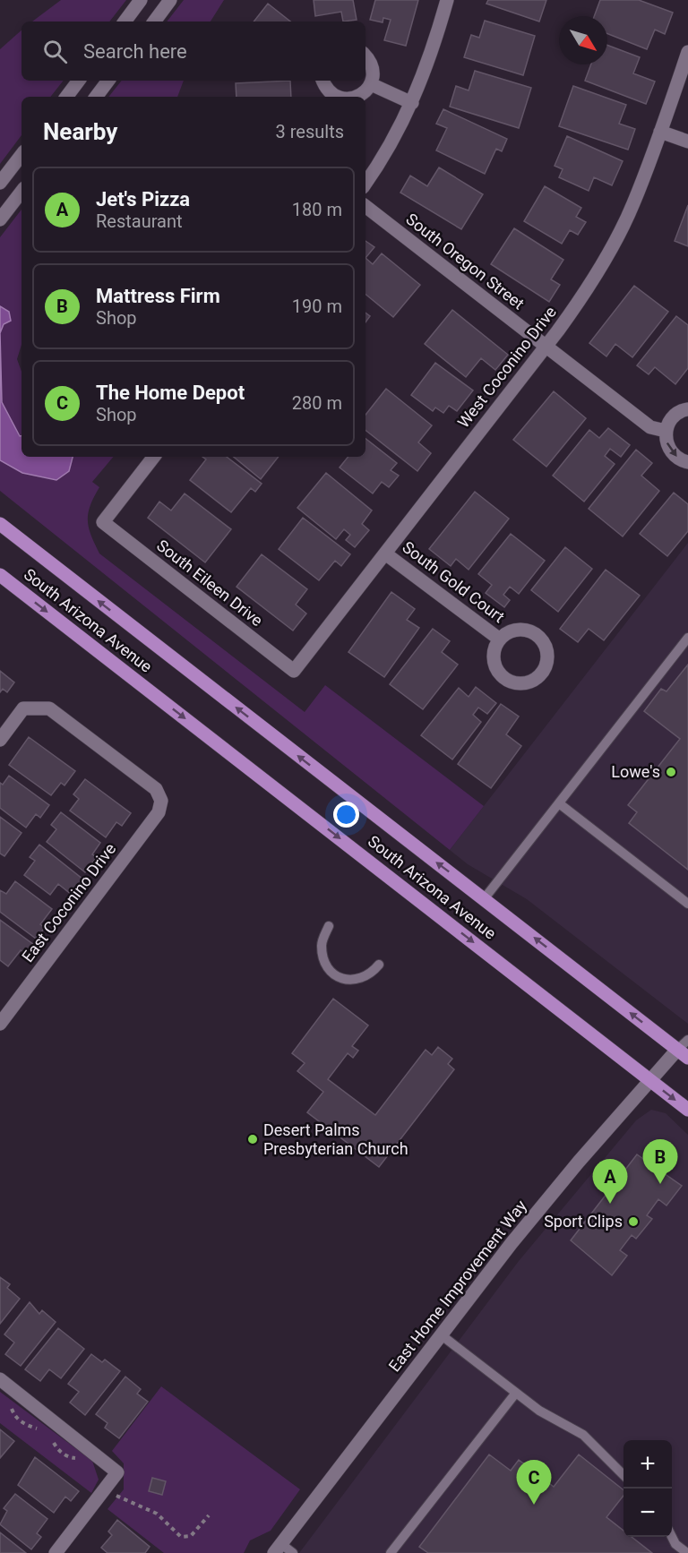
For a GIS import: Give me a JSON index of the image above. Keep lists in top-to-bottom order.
{
  "streets": {
    "main road": ["South Arizona Avenue"],
    "street": [
      "South Oregon Street",
      "West Coconino Drive",
      "South Gold Court",
      "South Eileen Drive",
      "East Coconino Drive",
      "East Home Improvement Way"
    ]
  },
  "crossings": [
    ["South Oregon Street", "West Coconino Drive"],
    ["West Coconino Drive", "South Gold Court"],
    ["West Coconino Drive", "South Eileen Drive"],
    ["South Arizona Avenue", "East Home Improvement Way"]
  ],
  "places": ["Lowe's", "Desert Palms Presbyterian Church", "Sport Clips"],
  "north": "bottom right",
  "page": {
    "search": "Search here",
    "heading": ["Nearby", "3 results"],
    "list": [
      {
        "mark": "A",
        "name": "Jet's Pizza",
        "note": "Restaurant",
        "value": "180 m"
      },
      {
        "mark": "B",
        "name": "Mattress Firm",
        "note": "Shop",
        "value": "190 m"
      },
      {
        "mark": "C",
        "name": "The Home Depot",
        "note": "Shop",
        "value": "280 m"
      }
    ],
    "pins": ["B", "A", "C"],
    "map_buttons": ["+", "−"]
  }
}
